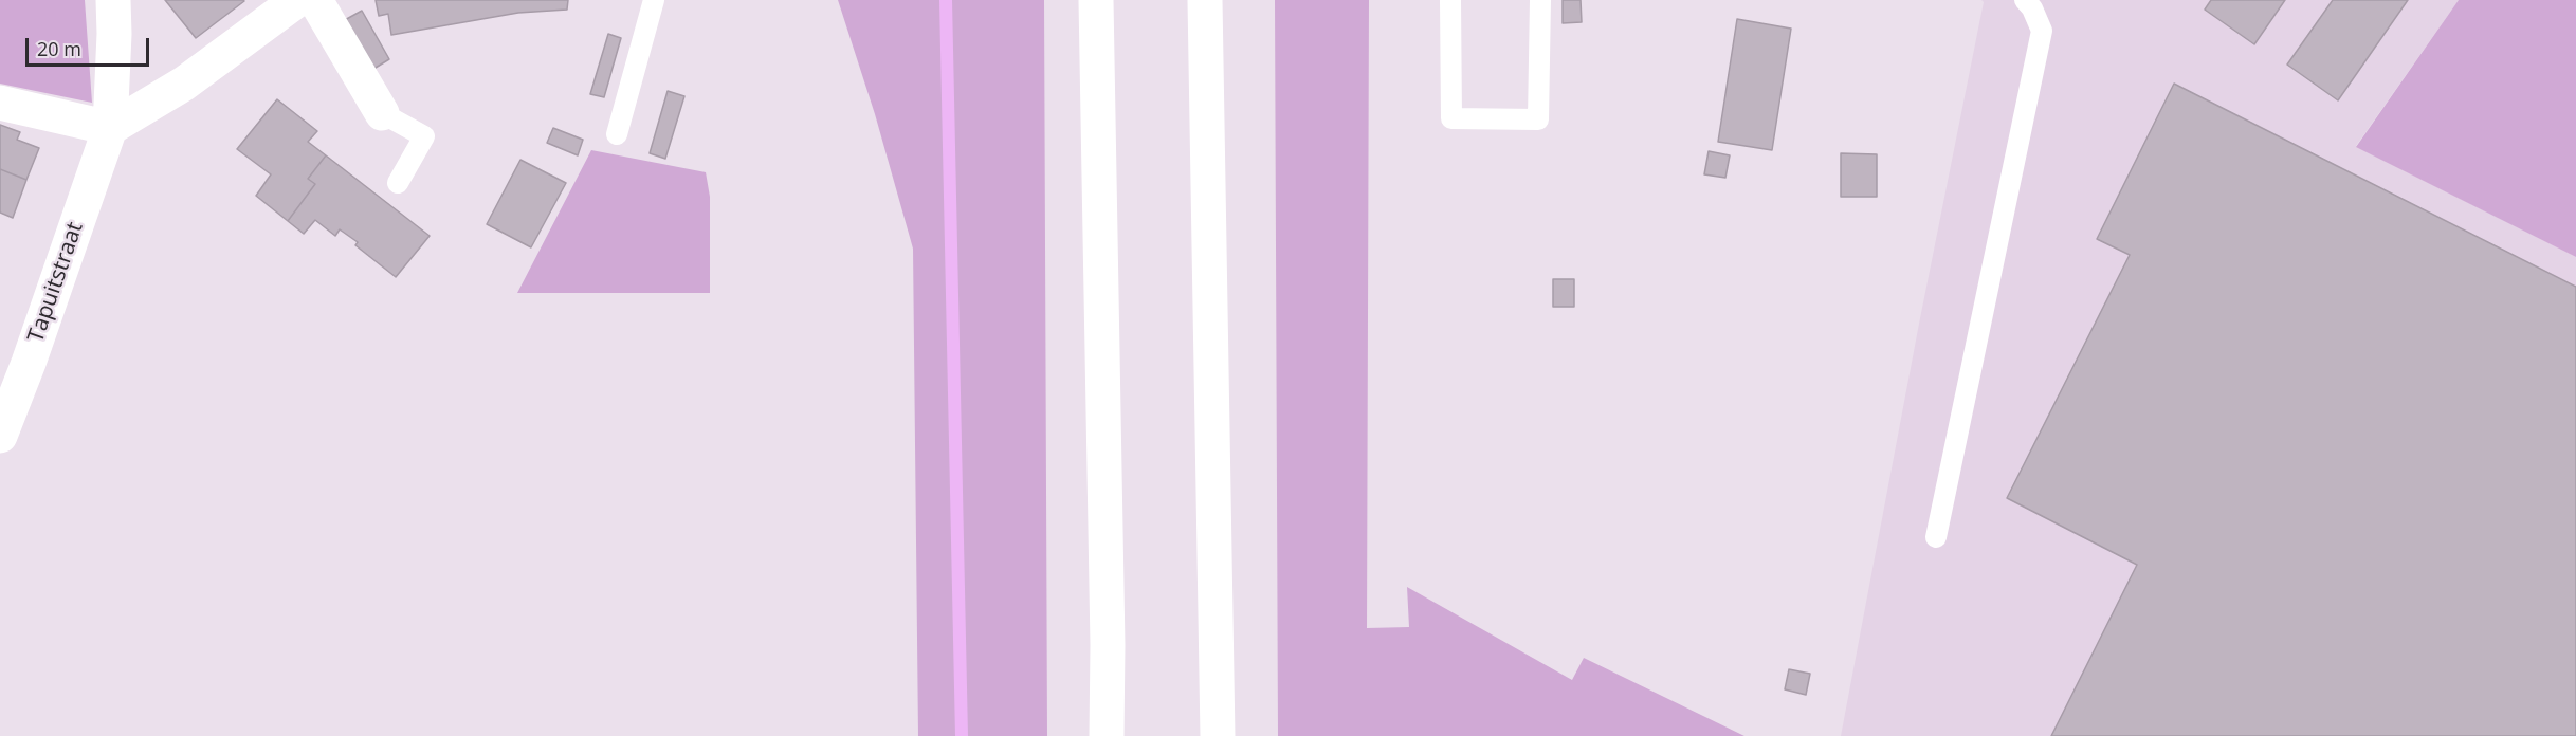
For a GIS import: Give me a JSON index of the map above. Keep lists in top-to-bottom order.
{
  "streets": {
    "main road": ["Tapuitstraat"]
  },
  "scale_bar": "20 m"
}
